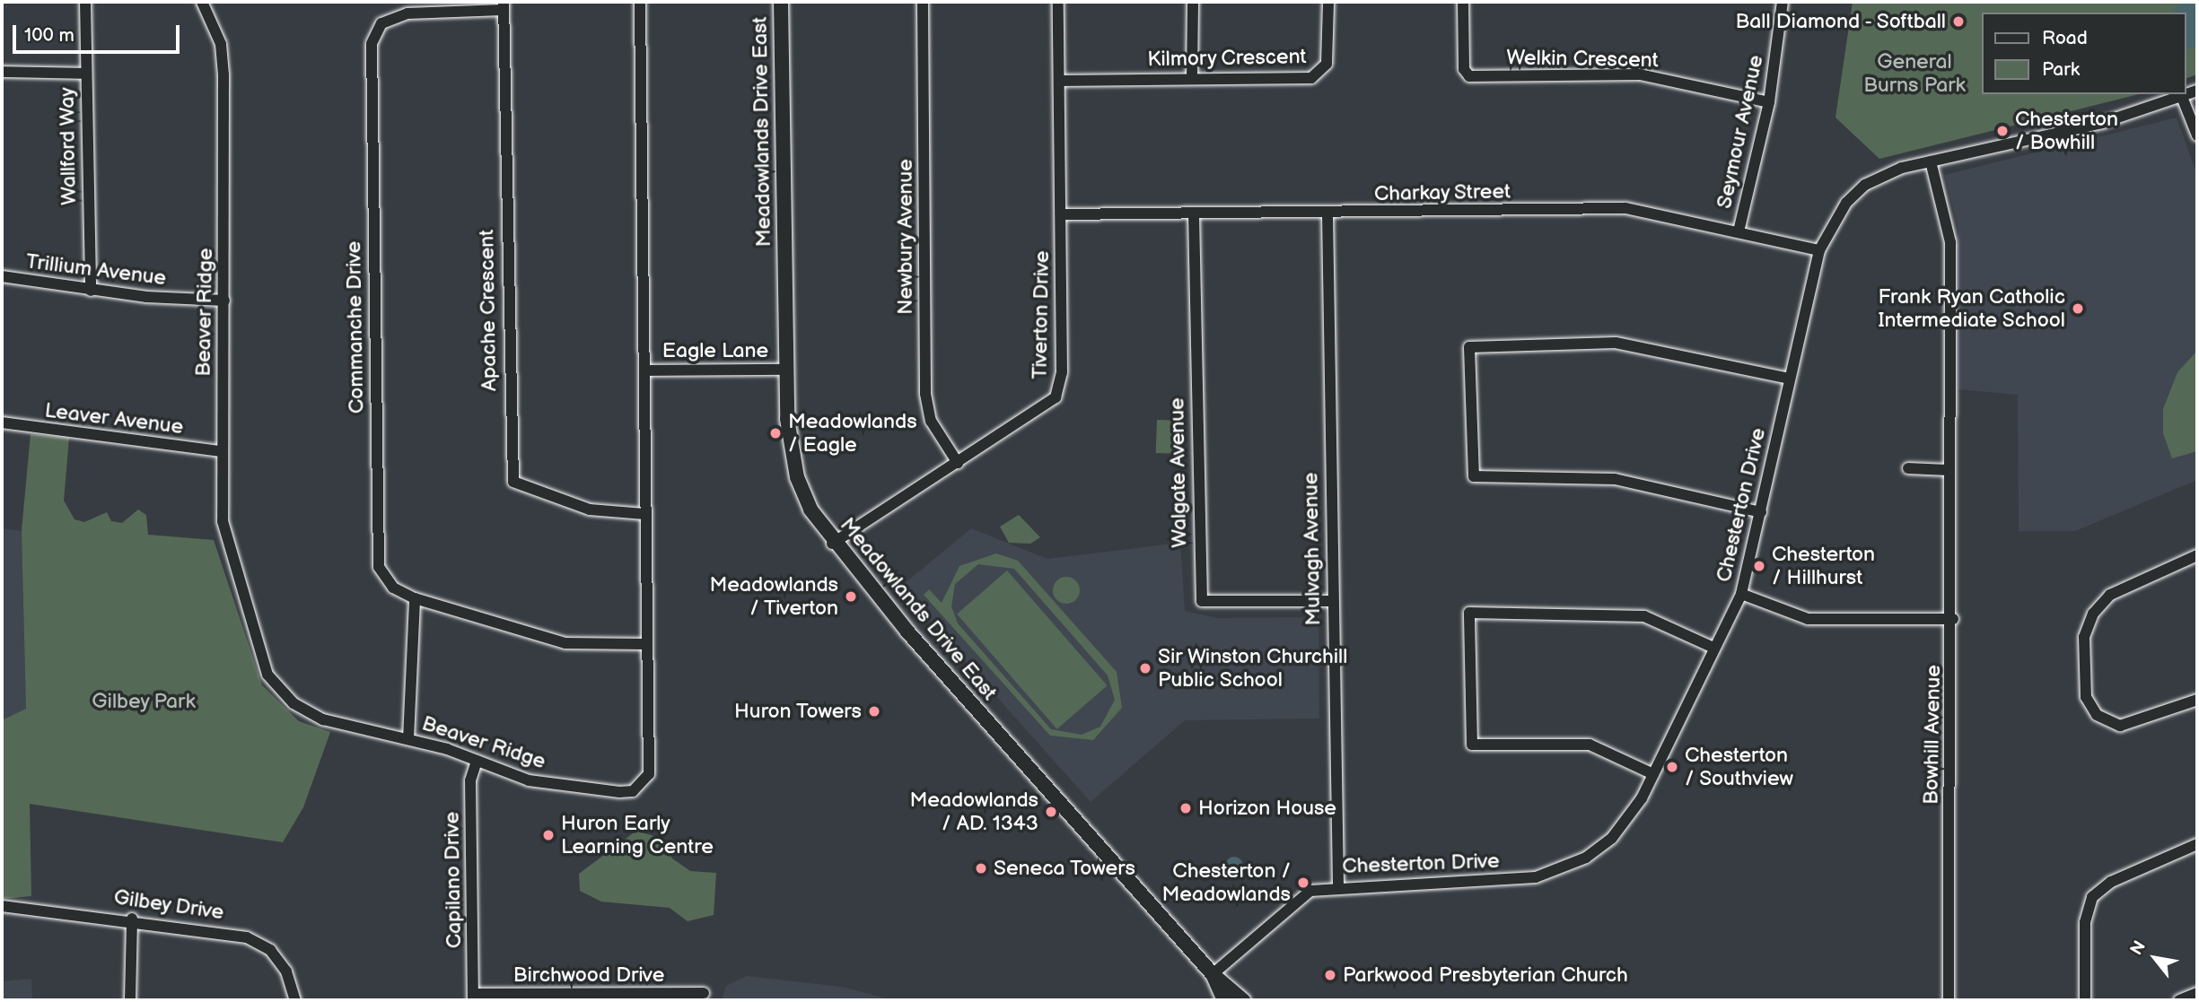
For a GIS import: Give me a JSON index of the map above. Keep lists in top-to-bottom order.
{
  "streets": {
    "main road": ["Meadowlands Drive East"],
    "street": [
      "Kilmory Crescent",
      "Welkin Crescent",
      "Seymour Avenue",
      "Wallford Way",
      "Charkay Street",
      "Newbury Avenue",
      "Trillium Avenue",
      "Apache Crescent",
      "Beaver Ridge",
      "Tiverton Drive",
      "Commanche Drive",
      "Eagle Lane",
      "Leaver Avenue",
      "Walgate Avenue",
      "Chesterton Drive",
      "Mulvagh Avenue",
      "Bowhill Avenue",
      "Capilano Drive",
      "Gilbey Drive",
      "Birchwood Drive"
    ]
  },
  "crossings": [
    ["Kilmory Crescent", "Tiverton Drive"],
    ["Welkin Crescent", "Seymour Avenue"],
    ["Meadowlands Drive East", "Tiverton Drive"],
    ["Meadowlands Drive East", "Eagle Lane"],
    ["Meadowlands Drive East", "Chesterton Drive"],
    ["Seymour Avenue", "Charkay Street"],
    ["Wallford Way", "Trillium Avenue"],
    ["Charkay Street", "Tiverton Drive"],
    ["Charkay Street", "Walgate Avenue"],
    ["Charkay Street", "Chesterton Drive"],
    ["Charkay Street", "Mulvagh Avenue"],
    ["Newbury Avenue", "Tiverton Drive"],
    ["Trillium Avenue", "Beaver Ridge"],
    ["Apache Crescent", "Beaver Ridge"],
    ["Apache Crescent", "Commanche Drive"],
    ["Beaver Ridge", "Commanche Drive"],
    ["Beaver Ridge", "Eagle Lane"],
    ["Beaver Ridge", "Leaver Avenue"],
    ["Beaver Ridge", "Capilano Drive"],
    ["Walgate Avenue", "Mulvagh Avenue"],
    ["Chesterton Drive", "Mulvagh Avenue"],
    ["Chesterton Drive", "Bowhill Avenue"],
    ["Capilano Drive", "Birchwood Drive"]
  ],
  "parks": ["General Burns Park", "Gilbey Park"],
  "places": [
    "Ball Diamond - Softball",
    "Chesterton / Bowhill",
    "Frank Ryan Catholic Intermediate School",
    "Meadowlands / Eagle",
    "Chesterton / Hillhurst",
    "Meadowlands / Tiverton",
    "Sir Winston Churchill Public School",
    "Huron Towers",
    "Chesterton / Southview",
    "Horizon House",
    "Meadowlands / AD. 1343",
    "Huron Early Learning Centre",
    "Seneca Towers",
    "Chesterton / Meadowlands",
    "Parkwood Presbyterian Church"
  ],
  "legend": ["Road", "Park"],
  "scale_bar": "100 m",
  "north": "top left"
}
